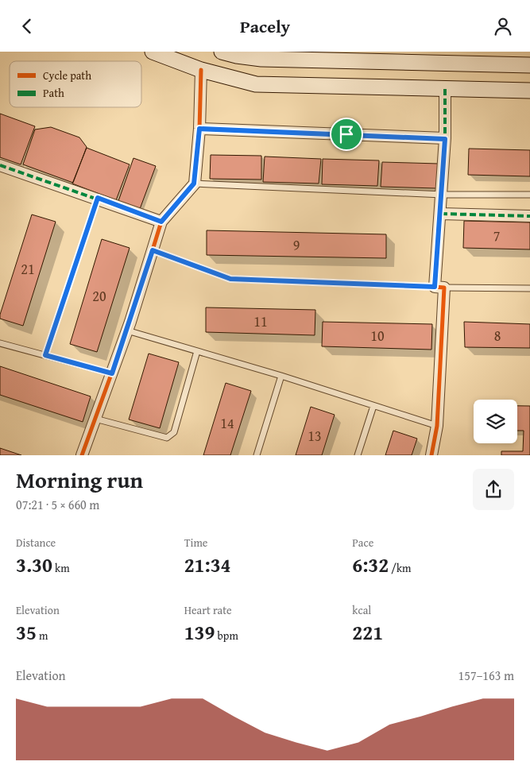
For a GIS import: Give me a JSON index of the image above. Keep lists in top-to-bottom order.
{
  "house_numbers": [
    "7",
    "9",
    "21",
    "20",
    "11",
    "10",
    "8",
    "14",
    "13"
  ],
  "legend": ["Cycle path", "Path"],
  "page": {
    "header": "Pacely",
    "heading": ["Morning run", "07:21 · 5 × 660 m"],
    "stats": [
      ["Distance", "3.30 km"],
      ["Time", "21:34"],
      ["Pace", "6:32 /km"],
      ["Elevation", "35 m"],
      ["Heart rate", "139 bpm"],
      ["kcal", "221"]
    ],
    "chart": ["Elevation", "157–163 m"]
  }
}
